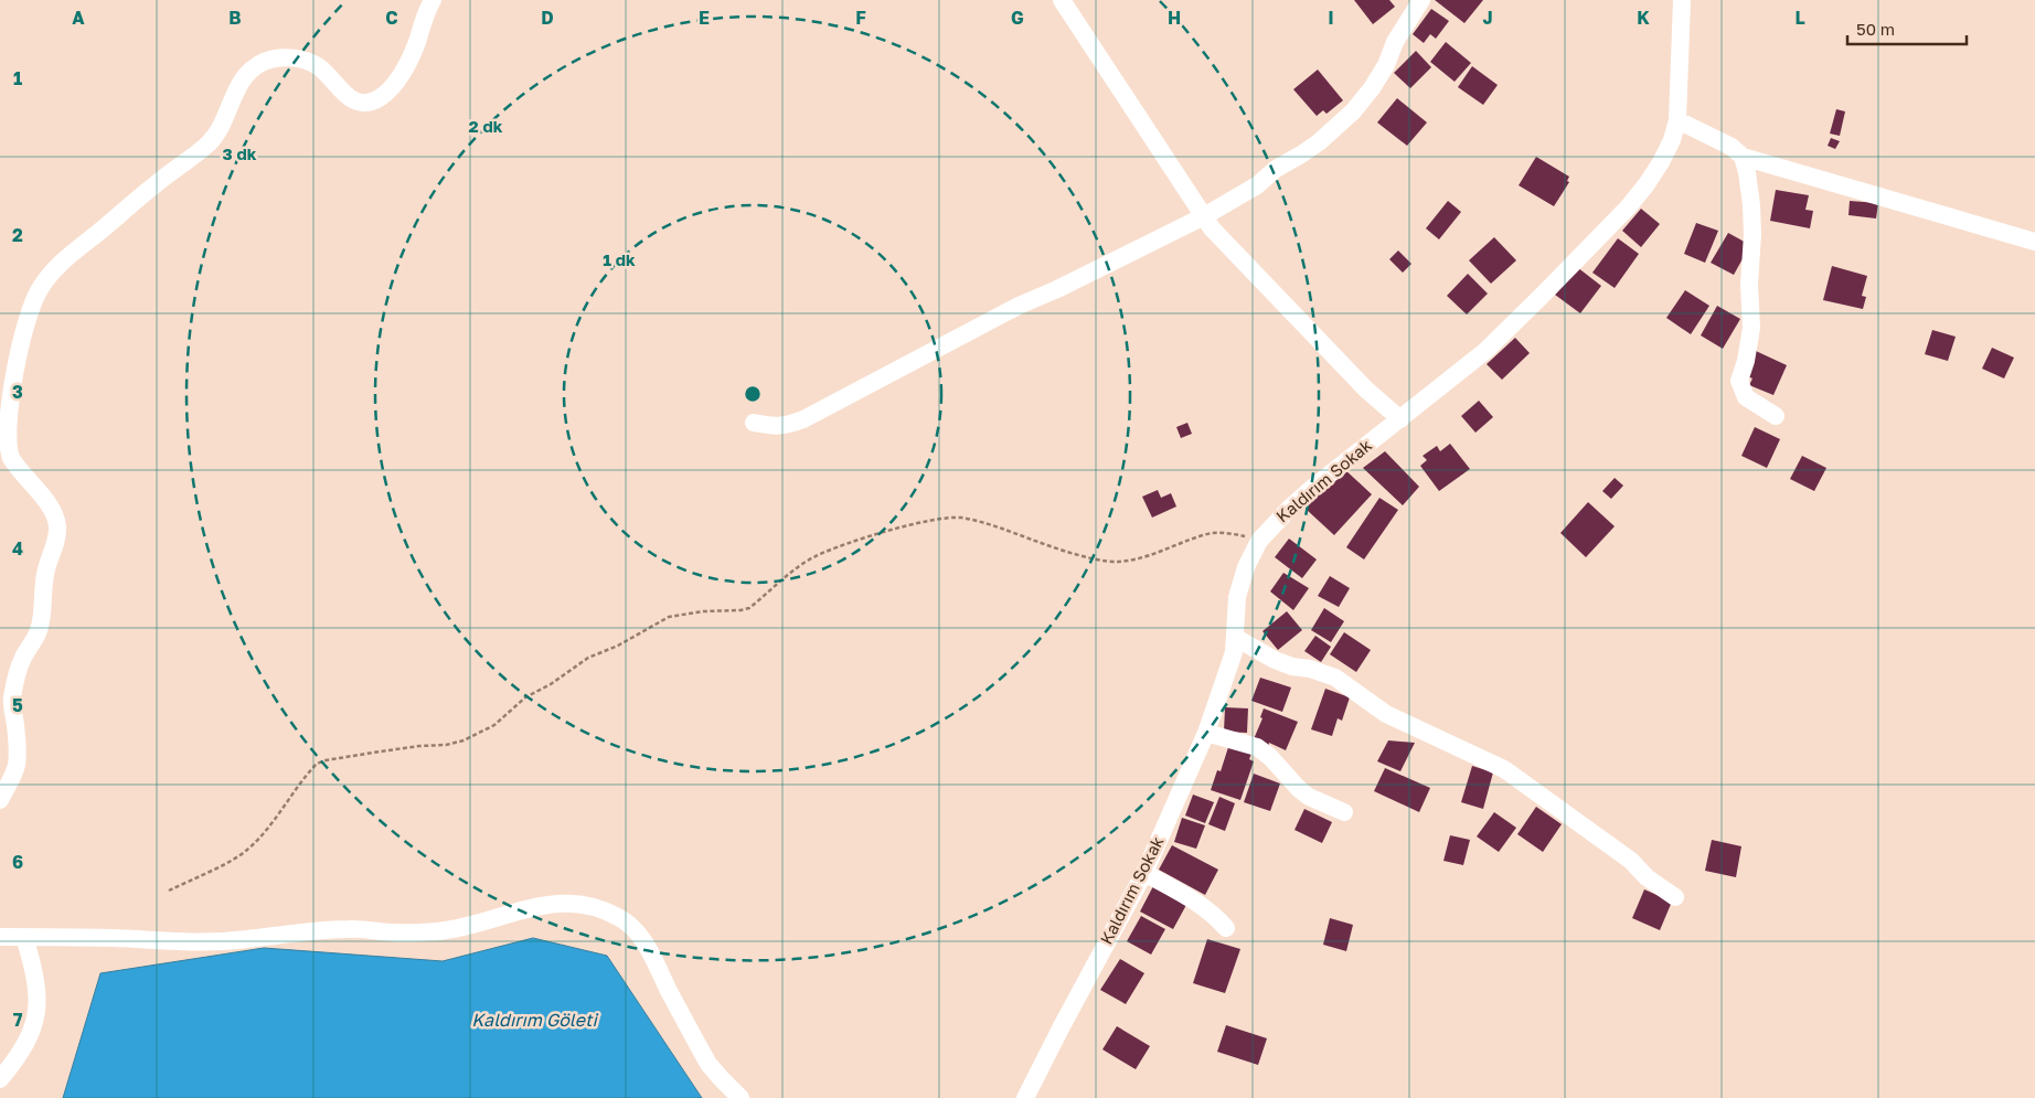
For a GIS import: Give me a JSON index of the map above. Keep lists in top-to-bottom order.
{
  "streets": {
    "street": ["Kaldırım Sokak"]
  },
  "water": ["Kaldırım Göleti"],
  "scale_bar": "50 m",
  "grid": {
    "columns": [
      "A",
      "B",
      "C",
      "D",
      "E",
      "F",
      "G",
      "H",
      "I",
      "J",
      "K",
      "L"
    ],
    "rows": [
      "1",
      "2",
      "3",
      "4",
      "5",
      "6",
      "7"
    ]
  },
  "rings": ["2 dk", "3 dk", "1 dk"]
}
